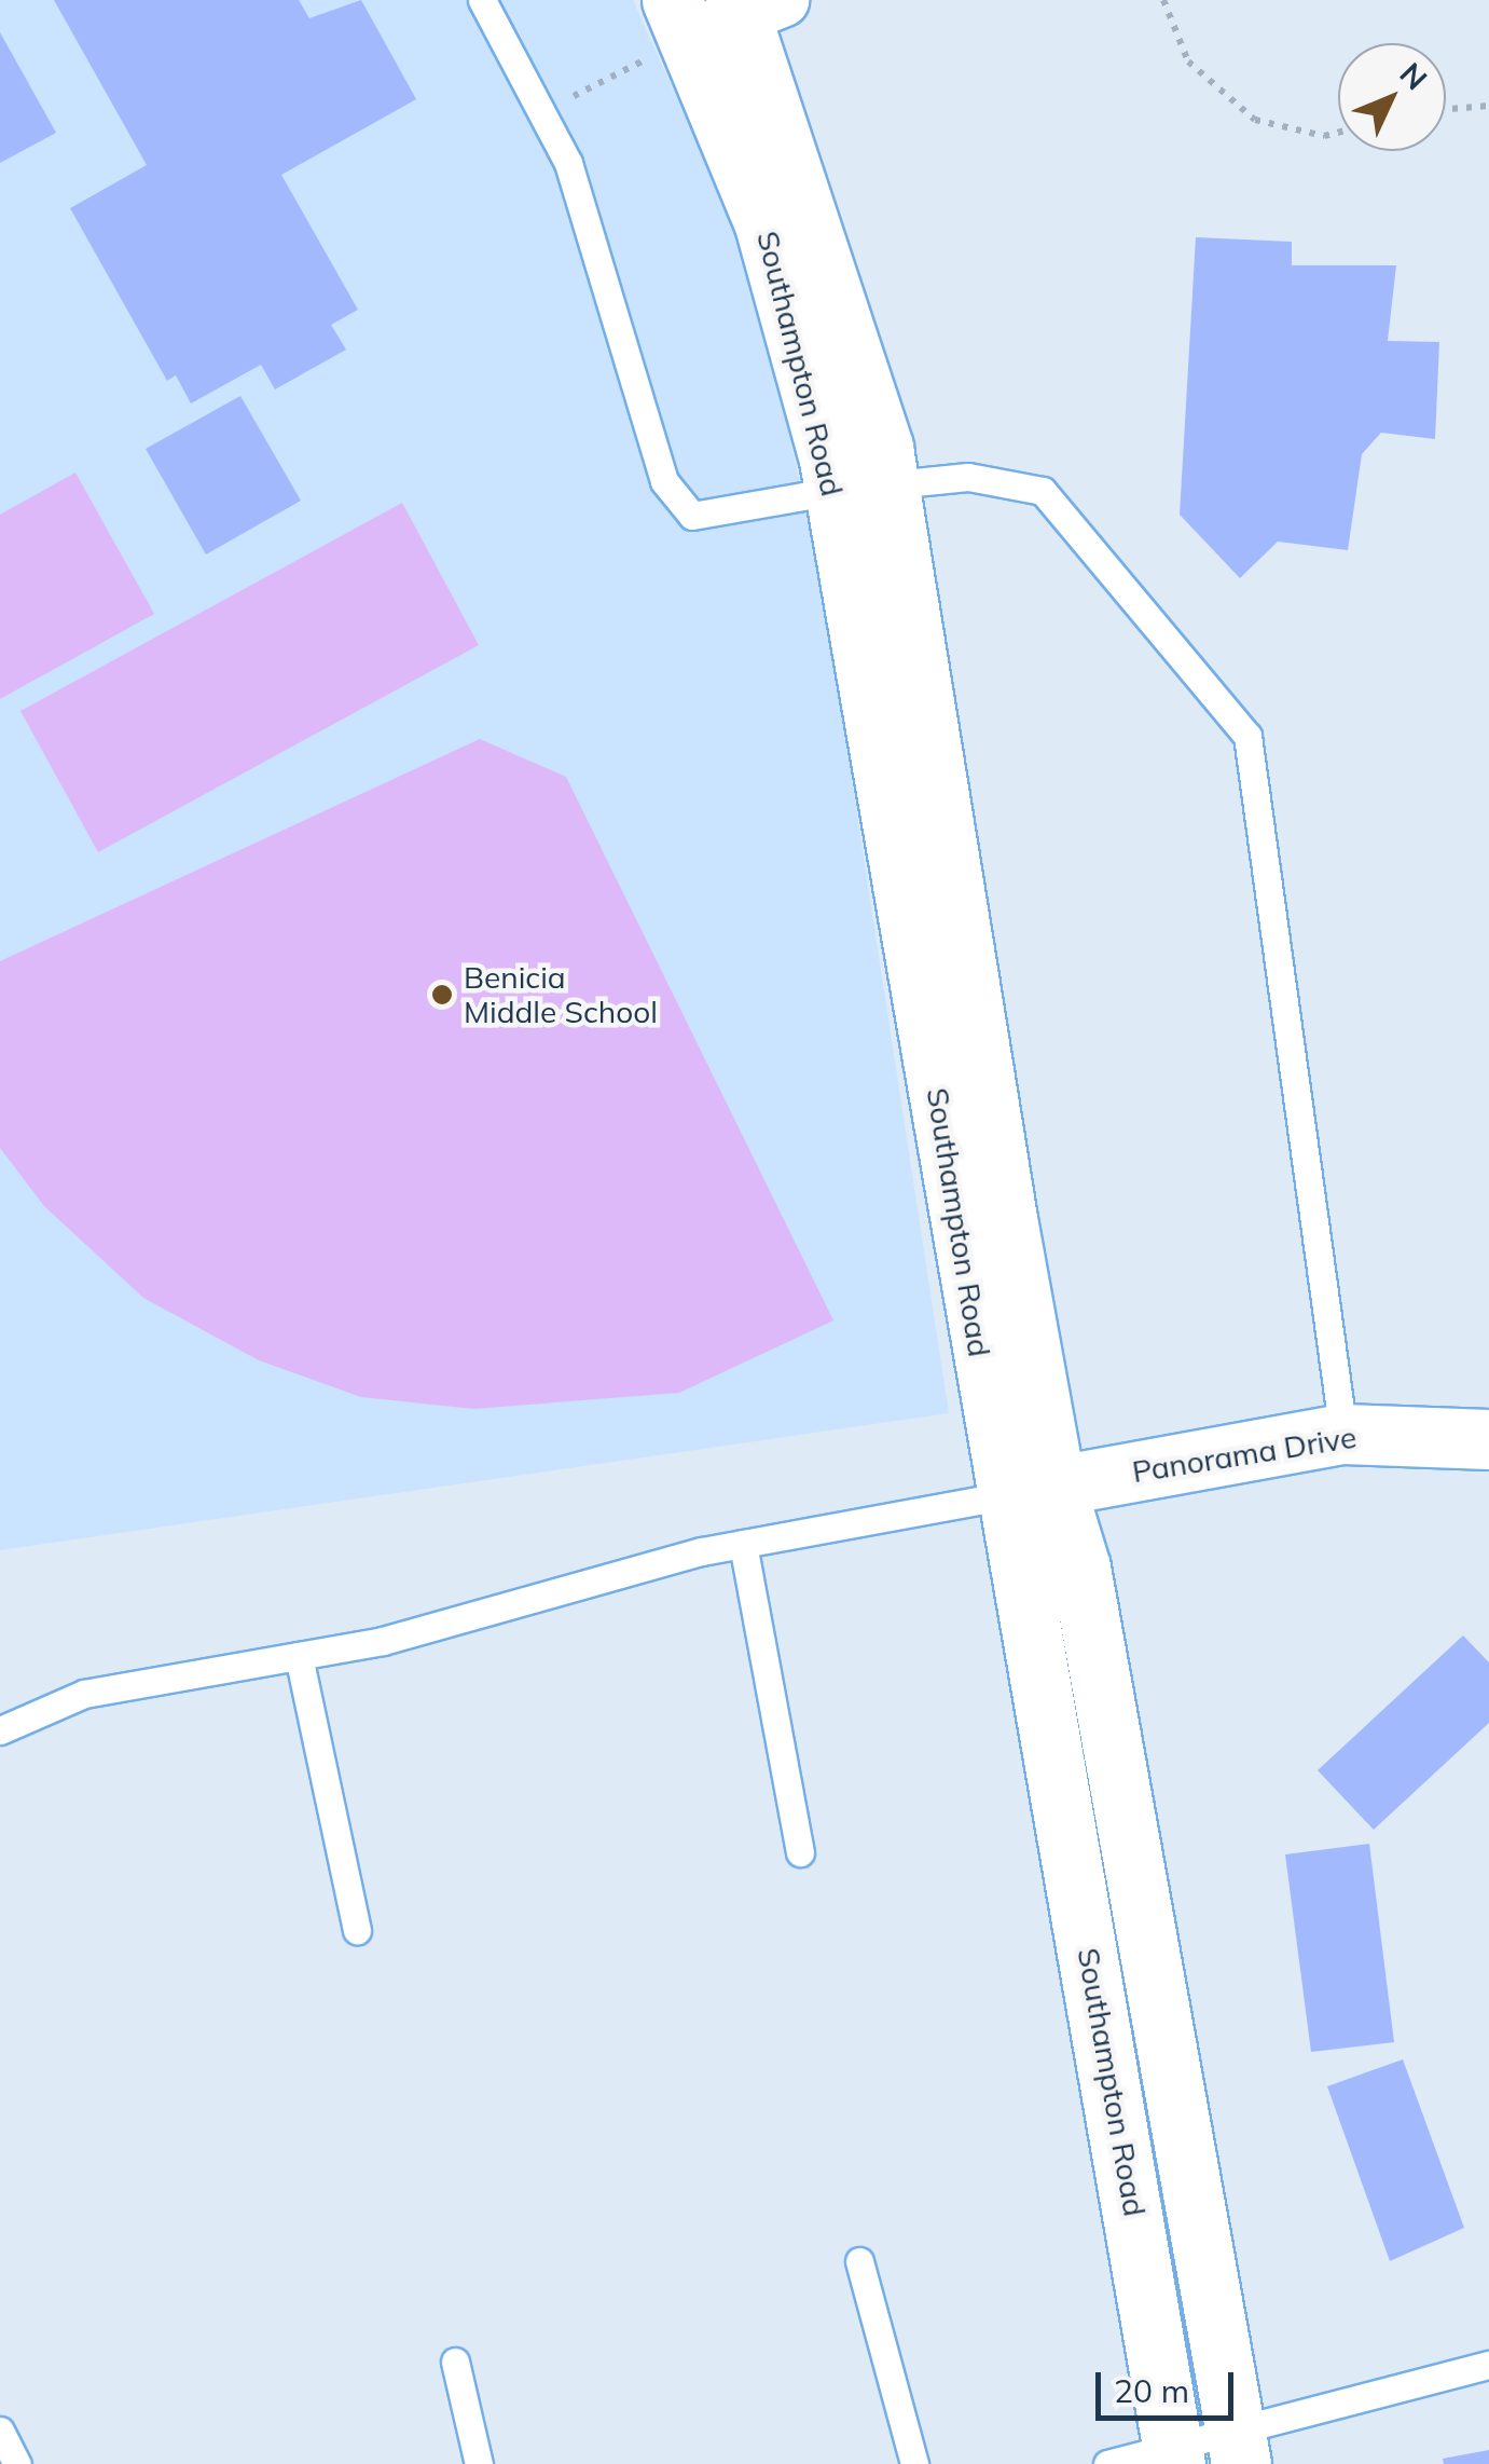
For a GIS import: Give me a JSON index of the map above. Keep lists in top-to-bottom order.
{
  "streets": {
    "street": ["Southampton Road", "Panorama Drive"]
  },
  "crossings": [
    ["Southampton Road", "Panorama Drive"]
  ],
  "places": ["Benicia Middle School"],
  "scale_bar": "20 m",
  "north": "top right"
}
